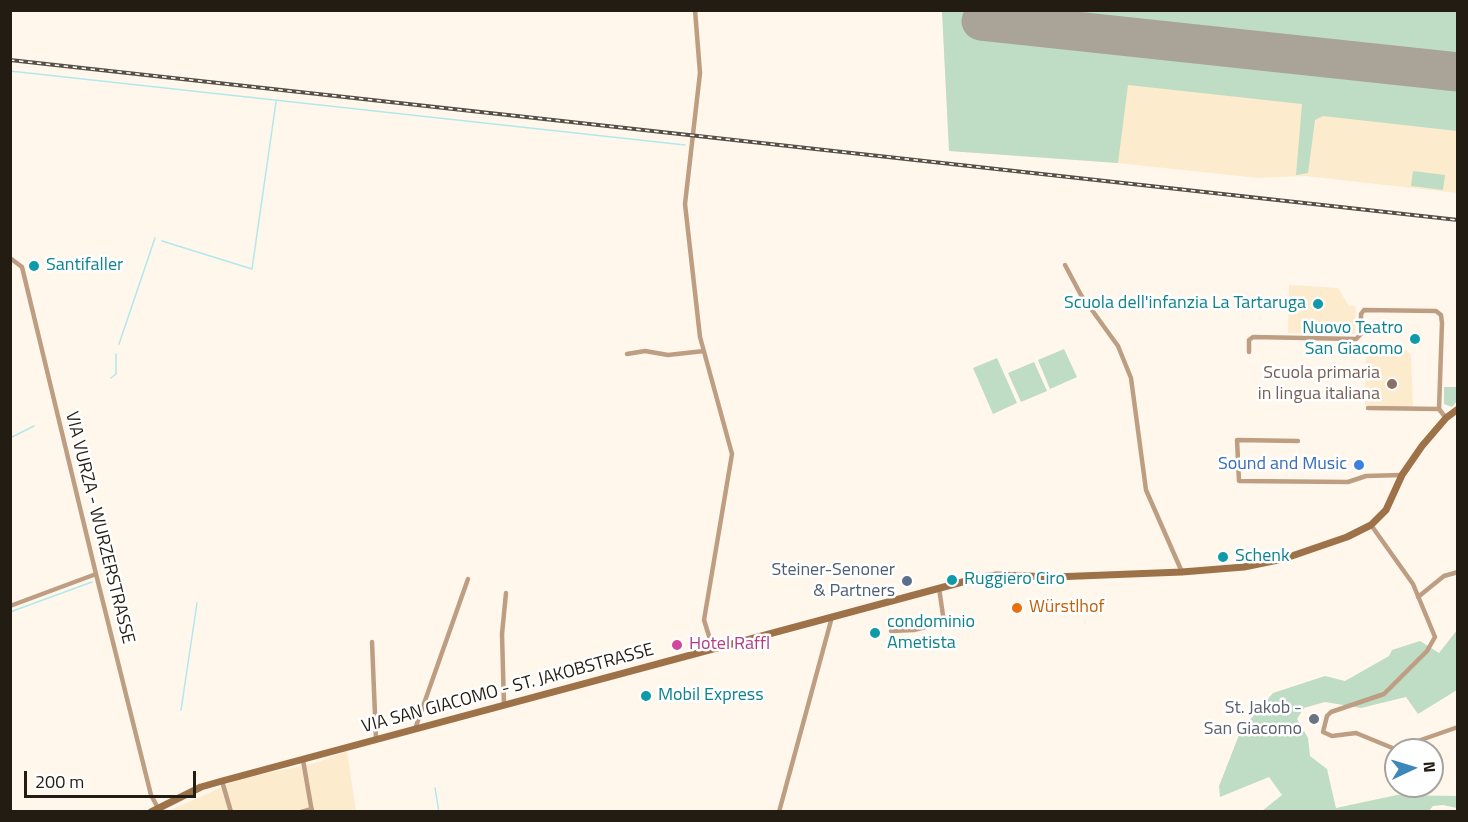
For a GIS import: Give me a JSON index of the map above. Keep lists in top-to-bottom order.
{
  "streets": {
    "street": ["VIA VURZA - WURZERSTRASSE", "VIA SAN GIACOMO - ST. JAKOBSTRASSE"]
  },
  "crossings": [
    ["VIA VURZA - WURZERSTRASSE", "VIA SAN GIACOMO - ST. JAKOBSTRASSE"]
  ],
  "places": [
    "Santifaller",
    "Scuola dell'infanzia La Tartaruga",
    "Nuovo Teatro San Giacomo",
    "Scuola primaria in lingua italiana",
    "Sound and Music",
    "Schenk",
    "Ruggiero Ciro",
    "Steiner-Senoner & Partners",
    "Würstlhof",
    "condominio Ametista",
    "Hotel Raffl",
    "Mobil Express",
    "St. Jakob - San Giacomo"
  ],
  "scale_bar": "200 m",
  "north": "right"
}
